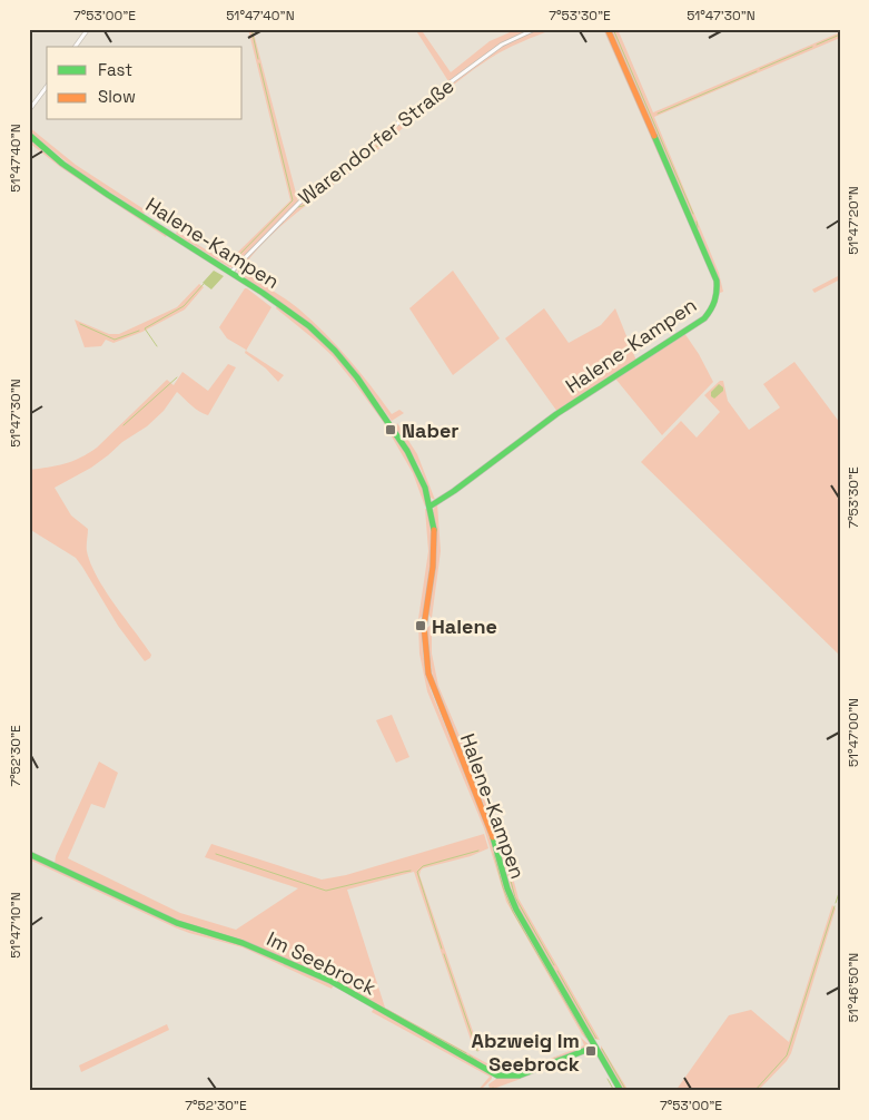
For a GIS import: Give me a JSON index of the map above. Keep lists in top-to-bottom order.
{
  "streets": {
    "street": ["Warendorfer Straße", "Halene-Kampen", "Im Seebrock"]
  },
  "crossings": [
    ["Warendorfer Straße", "Halene-Kampen"],
    ["Halene-Kampen", "Im Seebrock"]
  ],
  "places": {
    "transit": ["Naber", "Halene", "Abzweig Im Seebrock"]
  },
  "legend": ["Fast", "Slow"],
  "coordinates": [
    "7°53'00\"E",
    "51°47'40\"N",
    "7°53'30\"E",
    "51°47'30\"N",
    "51°47'20\"N",
    "51°47'00\"N",
    "7°52'30\"E",
    "51°47'10\"N",
    "51°46'50\"N"
  ]
}
